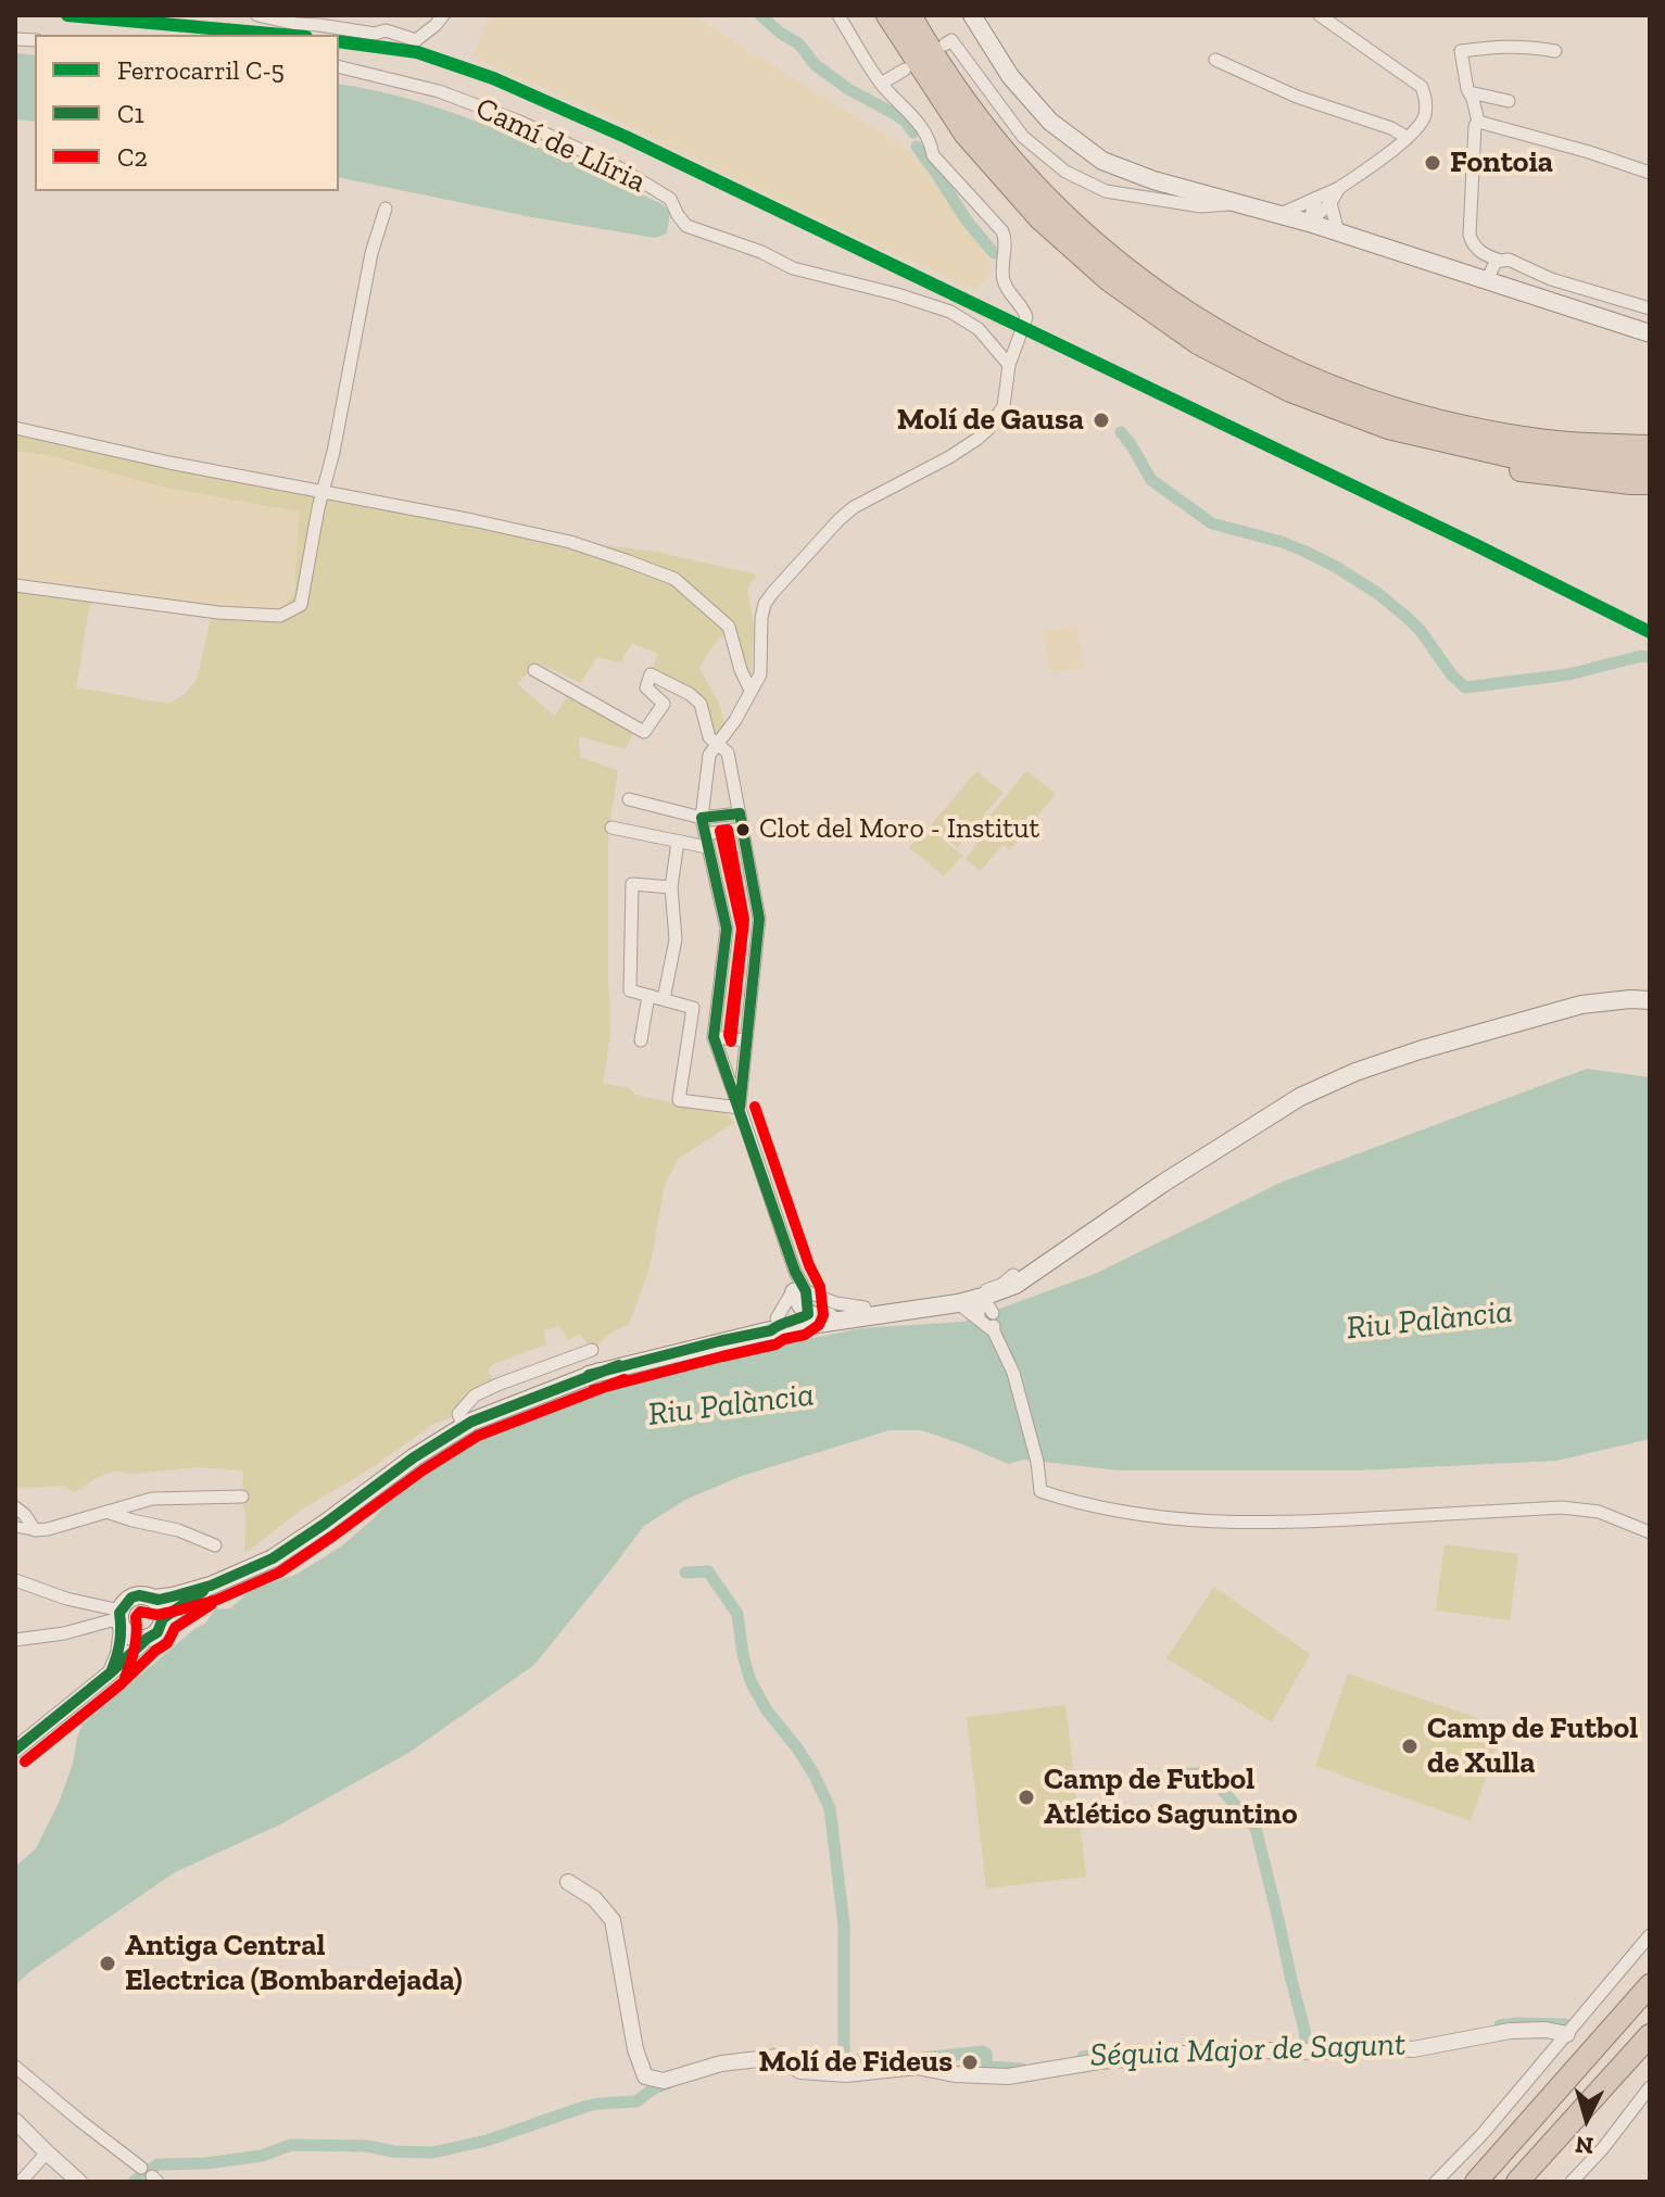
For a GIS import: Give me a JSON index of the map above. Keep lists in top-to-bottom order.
{
  "streets": {
    "street": ["Camí de Llíria"]
  },
  "water": ["Riu Palància", "Séquia Major de Sagunt"],
  "places": [
    "Fontoia",
    "Molí de Gausa",
    "Clot del Moro - Institut",
    "Camp de Futbol de Xulla",
    "Camp de Futbol Atlético Saguntino",
    "Antiga Central Electrica (Bombardejada)",
    "Molí de Fideus"
  ],
  "lines": ["rail line C-5", "transit line C1", "transit line C2"],
  "legend": ["Ferrocarril C-5", "C1", "C2"],
  "north": "bottom"
}
